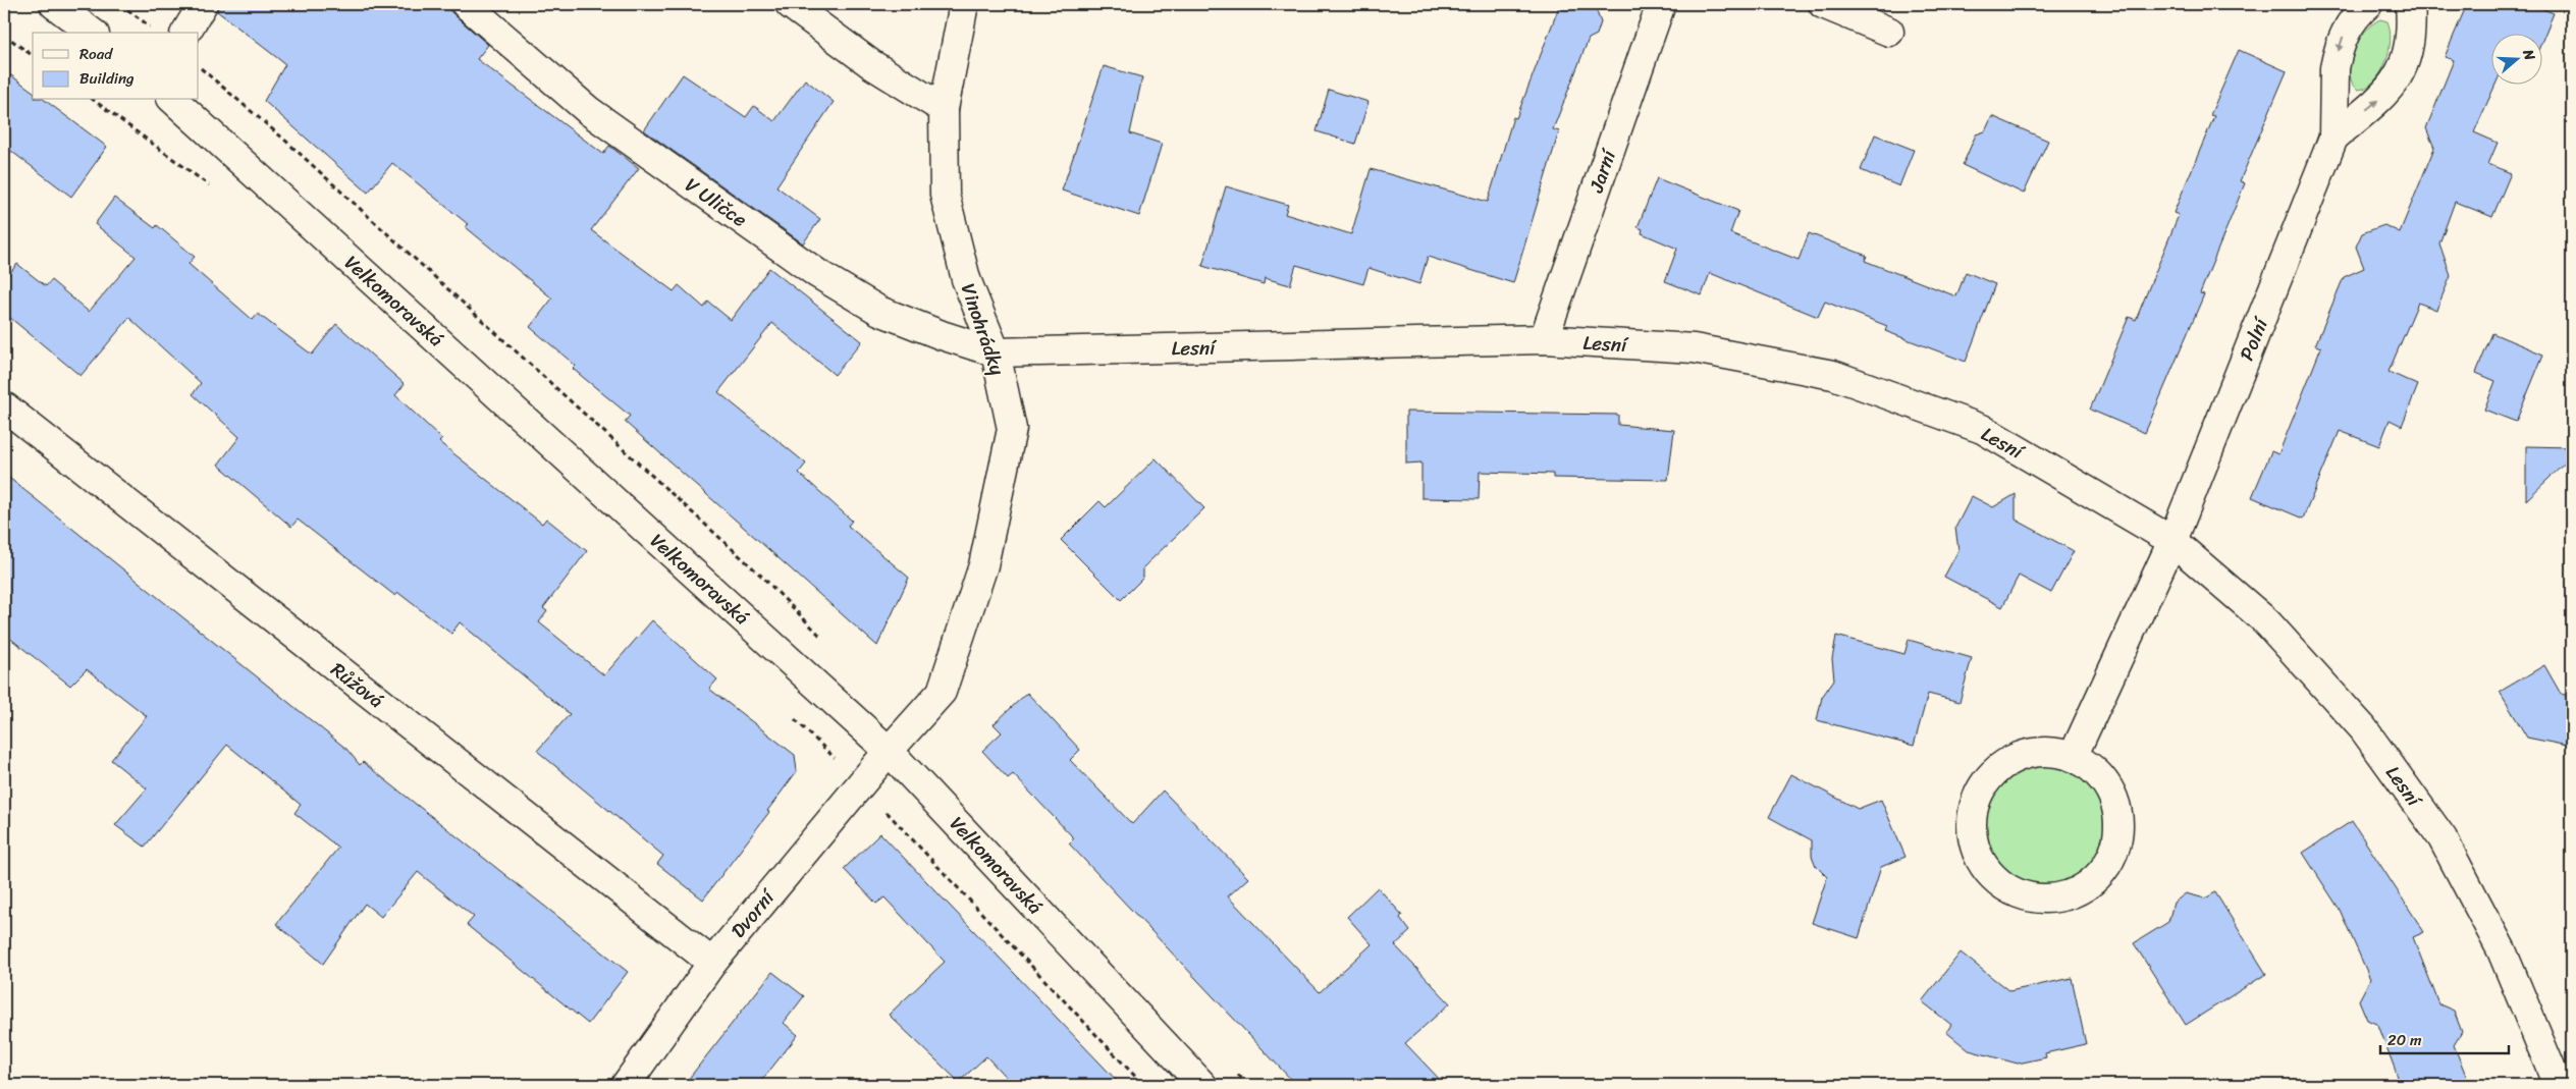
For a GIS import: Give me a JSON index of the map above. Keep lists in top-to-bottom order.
{
  "streets": {
    "street": [
      "Jarní",
      "V Uličce",
      "Velkomoravská",
      "Vinohrádky",
      "Polní",
      "Lesní",
      "Růžová",
      "Dvorní"
    ]
  },
  "crossings": [
    ["Jarní", "Lesní"],
    ["V Uličce", "Vinohrádky"],
    ["V Uličce", "Lesní"],
    ["Velkomoravská", "Vinohrádky"],
    ["Velkomoravská", "Dvorní"],
    ["Vinohrádky", "Lesní"],
    ["Vinohrádky", "Dvorní"],
    ["Polní", "Lesní"],
    ["Růžová", "Dvorní"]
  ],
  "legend": ["Road", "Building"],
  "scale_bar": "20 m",
  "north": "right"
}
